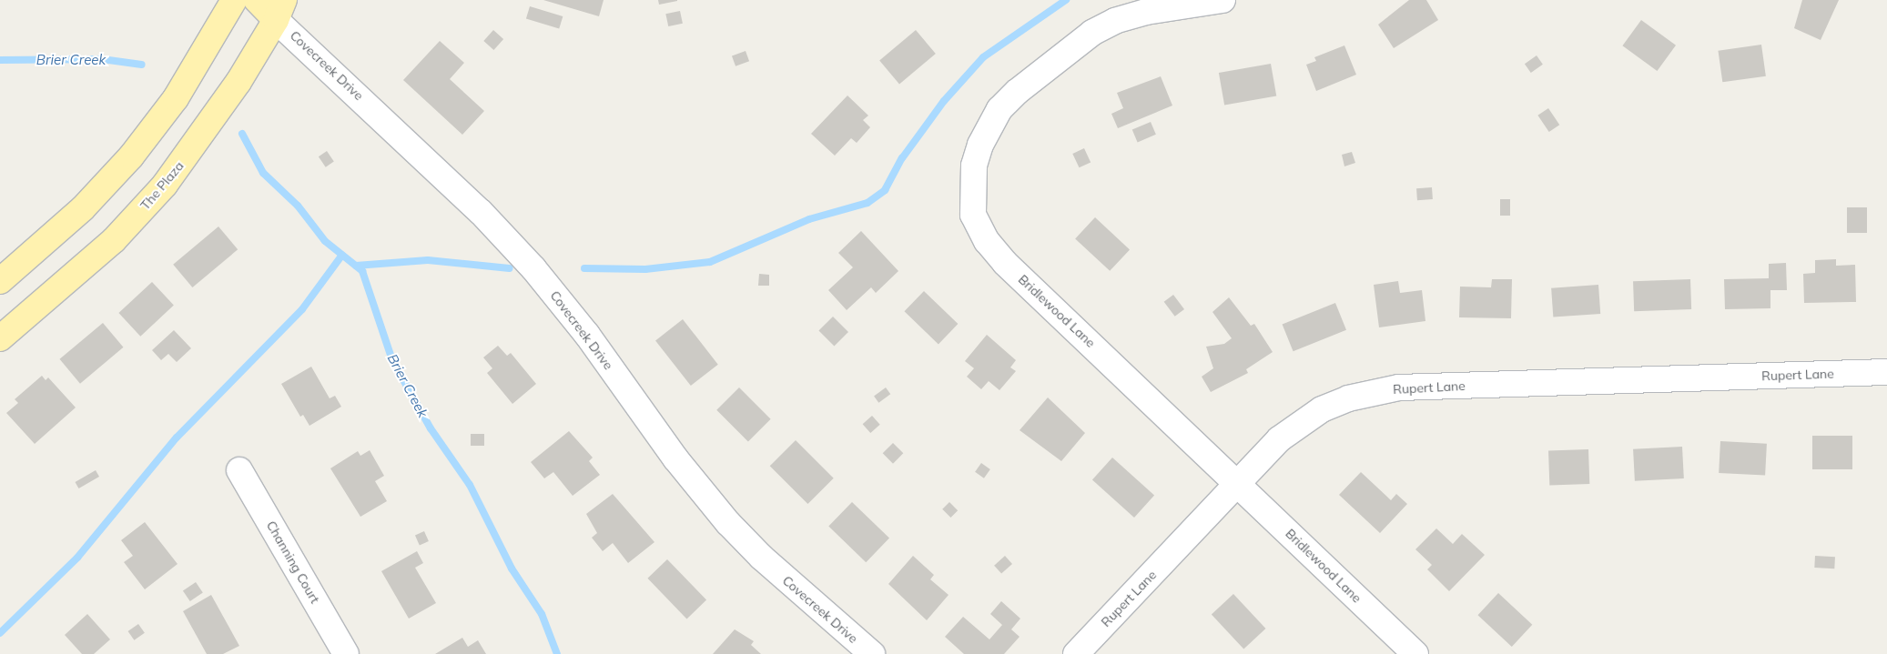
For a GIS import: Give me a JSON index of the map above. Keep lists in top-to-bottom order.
{
  "streets": {
    "main road": ["The Plaza"],
    "street": [
      "Covecreek Drive",
      "Bridlewood Lane",
      "Rupert Lane",
      "Channing Court"
    ]
  },
  "crossings": [
    ["Covecreek Drive", "The Plaza"],
    ["Bridlewood Lane", "Rupert Lane"]
  ],
  "water": ["Brier Creek"]
}
